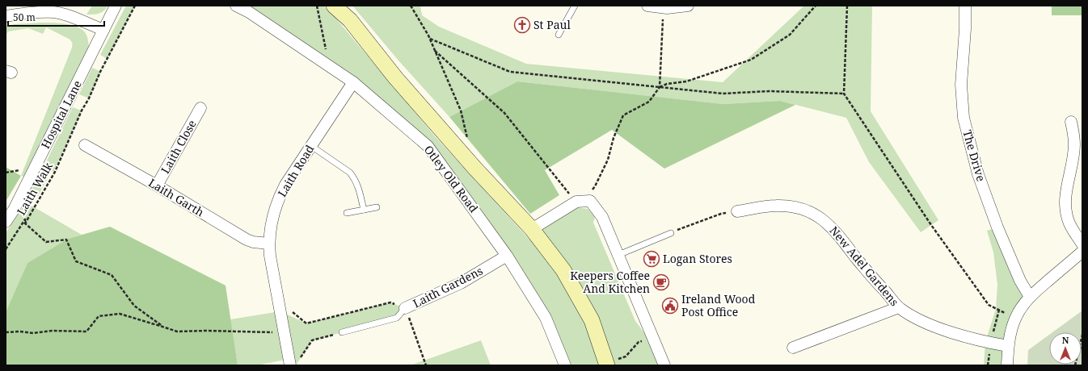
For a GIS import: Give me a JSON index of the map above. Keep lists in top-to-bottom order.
{
  "streets": {
    "street": [
      "Hospital Lane",
      "Laith Close",
      "The Drive",
      "Laith Road",
      "Otley Old Road",
      "Laith Garth",
      "New Adel Gardens",
      "Laith Gardens"
    ],
    "path": ["Laith Walk"]
  },
  "crossings": [
    ["Laith Close", "Laith Garth"],
    ["Laith Road", "Otley Old Road"],
    ["Laith Road", "Laith Garth"],
    ["Otley Old Road", "Laith Gardens"]
  ],
  "places": {
    "church": ["St Paul"],
    "supermarket": ["Logan Stores"],
    "cafe": ["Keepers Coffee And Kitchen"],
    "public building": ["Ireland Wood Post Office"]
  },
  "scale_bar": "50 m",
  "north": "top"
}
